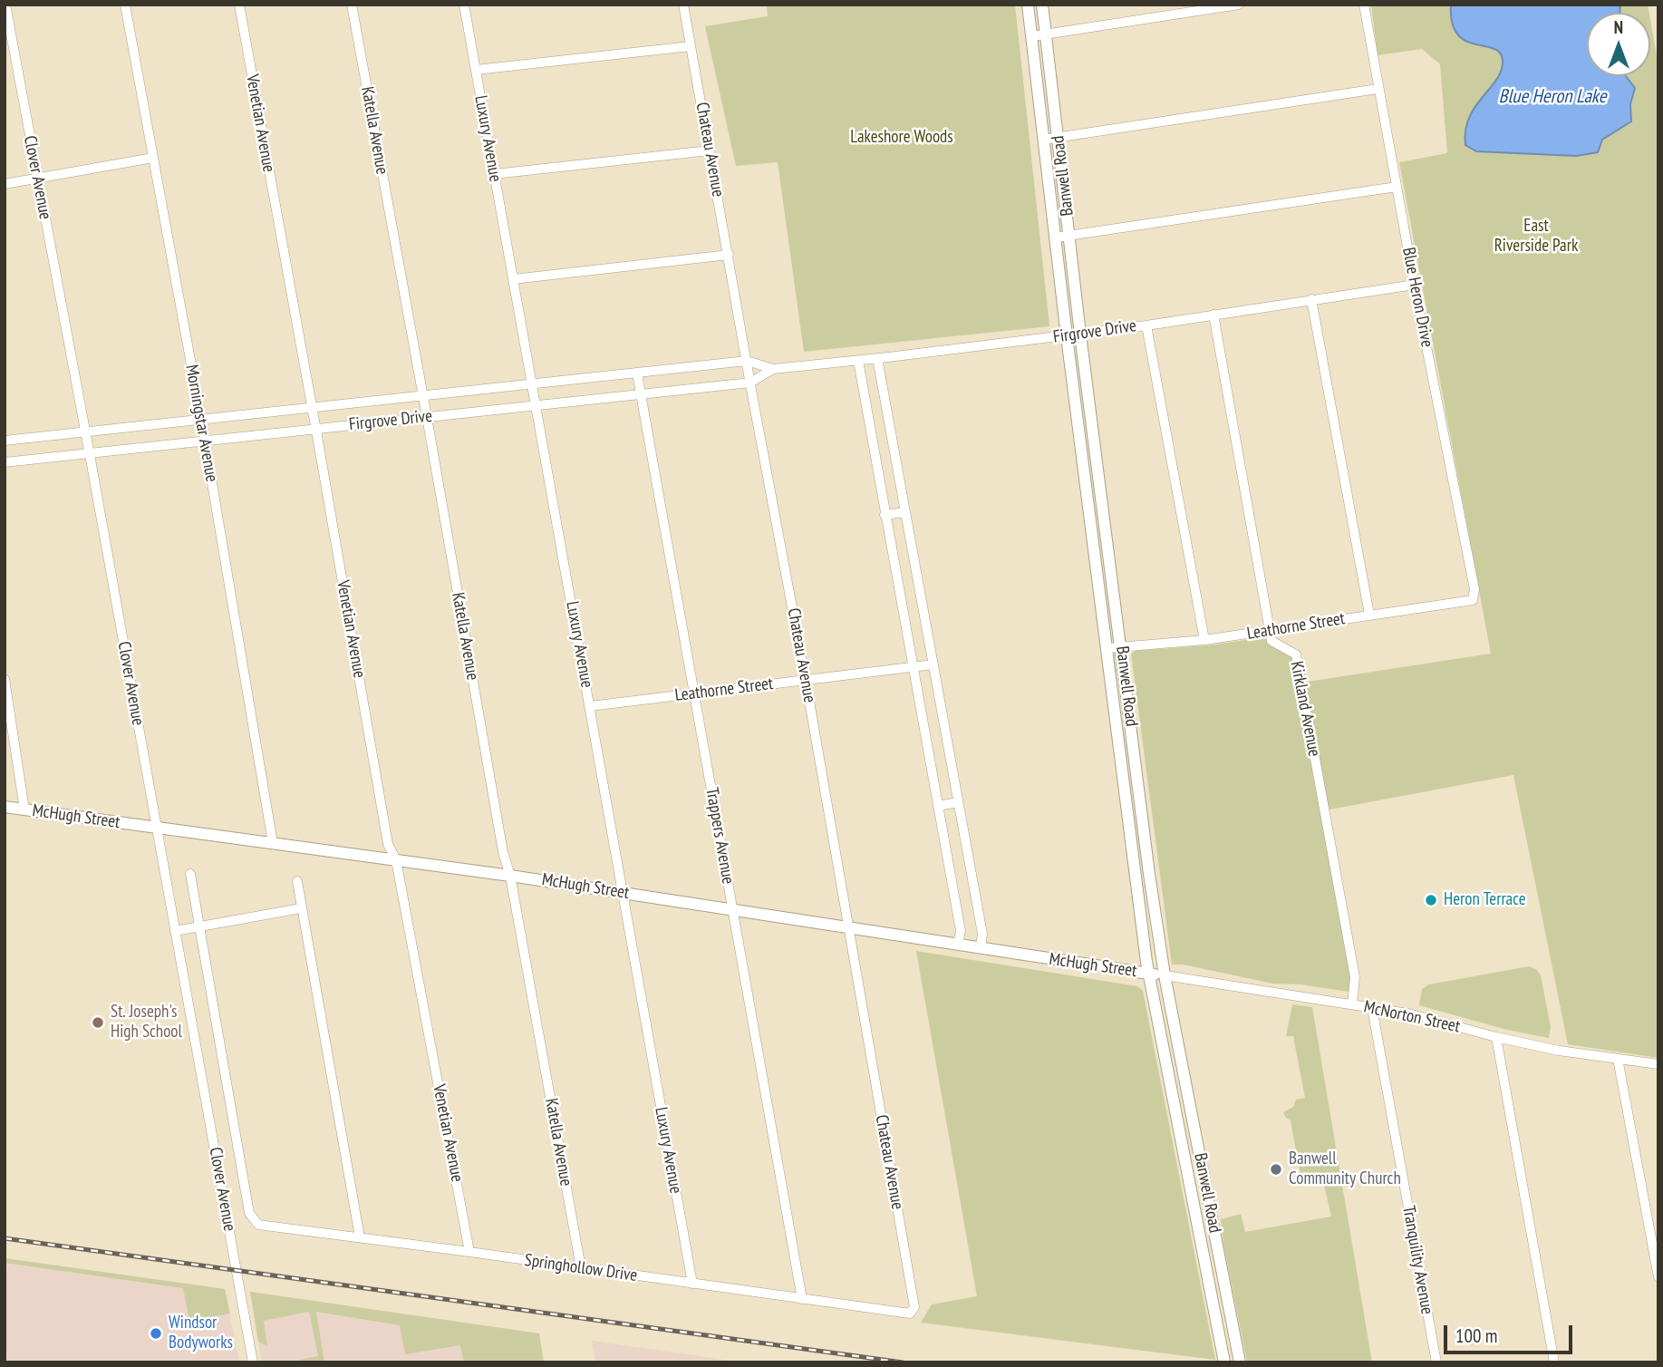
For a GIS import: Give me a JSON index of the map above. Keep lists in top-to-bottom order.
{
  "streets": {
    "main road": ["Banwell Road", "McHugh Street"],
    "street": [
      "Venetian Avenue",
      "Katella Avenue",
      "Luxury Avenue",
      "Chateau Avenue",
      "Clover Avenue",
      "Blue Heron Drive",
      "Firgrove Drive",
      "Morningstar Avenue",
      "Leathorne Street",
      "Kirkland Avenue",
      "Trappers Avenue",
      "McNorton Street",
      "Tranquility Avenue",
      "Springhollow Drive"
    ]
  },
  "crossings": [
    ["Venetian Avenue", "Firgrove Drive"],
    ["Venetian Avenue", "McHugh Street"],
    ["Venetian Avenue", "Springhollow Drive"],
    ["Katella Avenue", "Firgrove Drive"],
    ["Katella Avenue", "McHugh Street"],
    ["Katella Avenue", "Springhollow Drive"],
    ["Luxury Avenue", "Firgrove Drive"],
    ["Luxury Avenue", "Leathorne Street"],
    ["Luxury Avenue", "McHugh Street"],
    ["Luxury Avenue", "Springhollow Drive"],
    ["Chateau Avenue", "Firgrove Drive"],
    ["Chateau Avenue", "Leathorne Street"],
    ["Chateau Avenue", "McHugh Street"],
    ["Chateau Avenue", "Springhollow Drive"],
    ["Banwell Road", "Firgrove Drive"],
    ["Banwell Road", "Leathorne Street"],
    ["Banwell Road", "McHugh Street"],
    ["Banwell Road", "McNorton Street"],
    ["Clover Avenue", "Firgrove Drive"],
    ["Clover Avenue", "McHugh Street"],
    ["Clover Avenue", "Springhollow Drive"],
    ["Blue Heron Drive", "Firgrove Drive"],
    ["Blue Heron Drive", "Leathorne Street"],
    ["Firgrove Drive", "Morningstar Avenue"],
    ["Firgrove Drive", "Trappers Avenue"],
    ["Morningstar Avenue", "McHugh Street"],
    ["Leathorne Street", "Kirkland Avenue"],
    ["Leathorne Street", "Trappers Avenue"],
    ["Kirkland Avenue", "McNorton Street"],
    ["McHugh Street", "Trappers Avenue"],
    ["McHugh Street", "McNorton Street"],
    ["Trappers Avenue", "Springhollow Drive"],
    ["McNorton Street", "Tranquility Avenue"]
  ],
  "water": ["Blue Heron Lake"],
  "parks": ["Lakeshore Woods", "East Riverside Park"],
  "places": [
    "Heron Terrace",
    "St. Joseph's High School",
    "Banwell Community Church",
    "Windsor Bodyworks"
  ],
  "scale_bar": "100 m",
  "north": "top"
}
